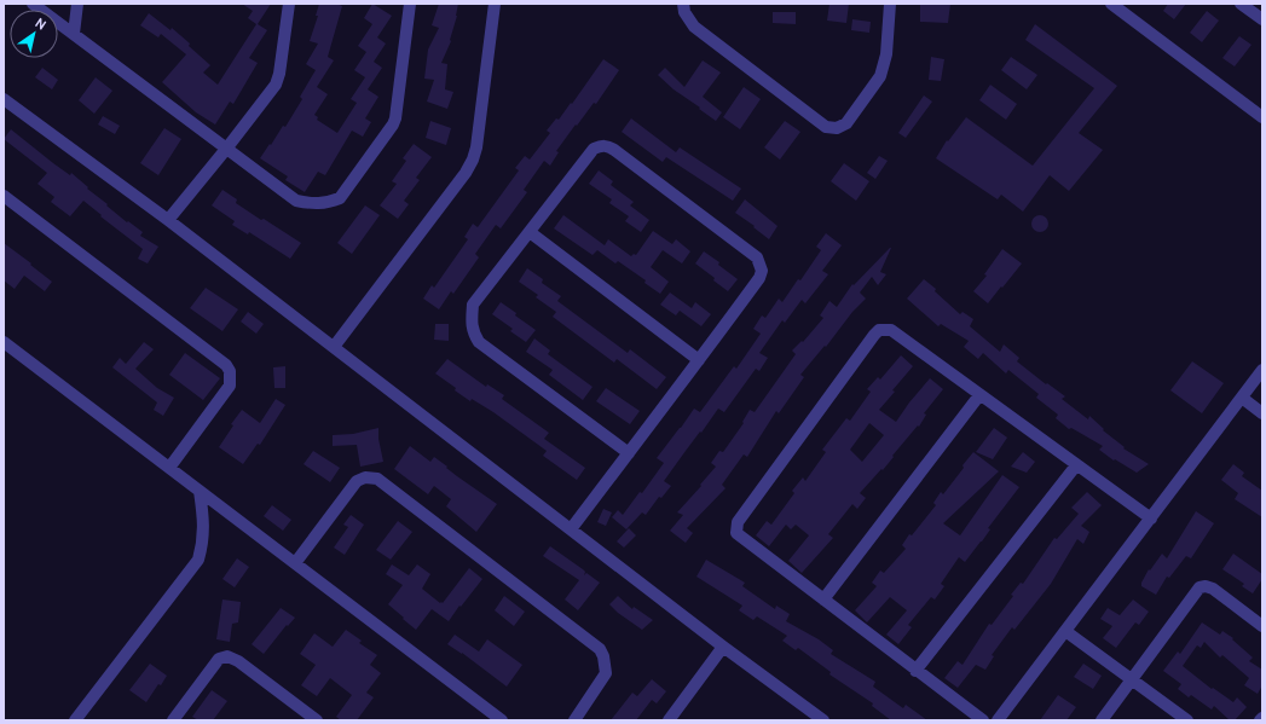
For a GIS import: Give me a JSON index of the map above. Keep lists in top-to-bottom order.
{
  "north": "top right"
}
